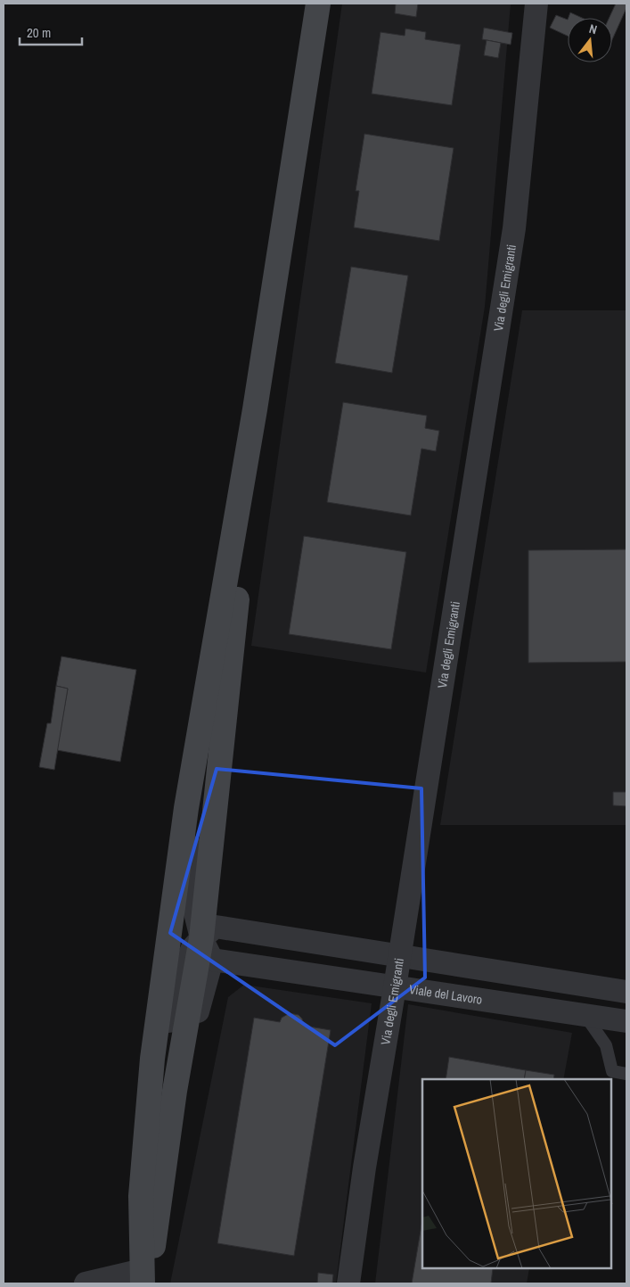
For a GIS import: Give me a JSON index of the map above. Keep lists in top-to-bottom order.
{
  "streets": {
    "street": ["Via degli Emigranti", "Viale del Lavoro"]
  },
  "crossings": [
    ["Via degli Emigranti", "Viale del Lavoro"]
  ],
  "scale_bar": "20 m",
  "north": "top"
}
